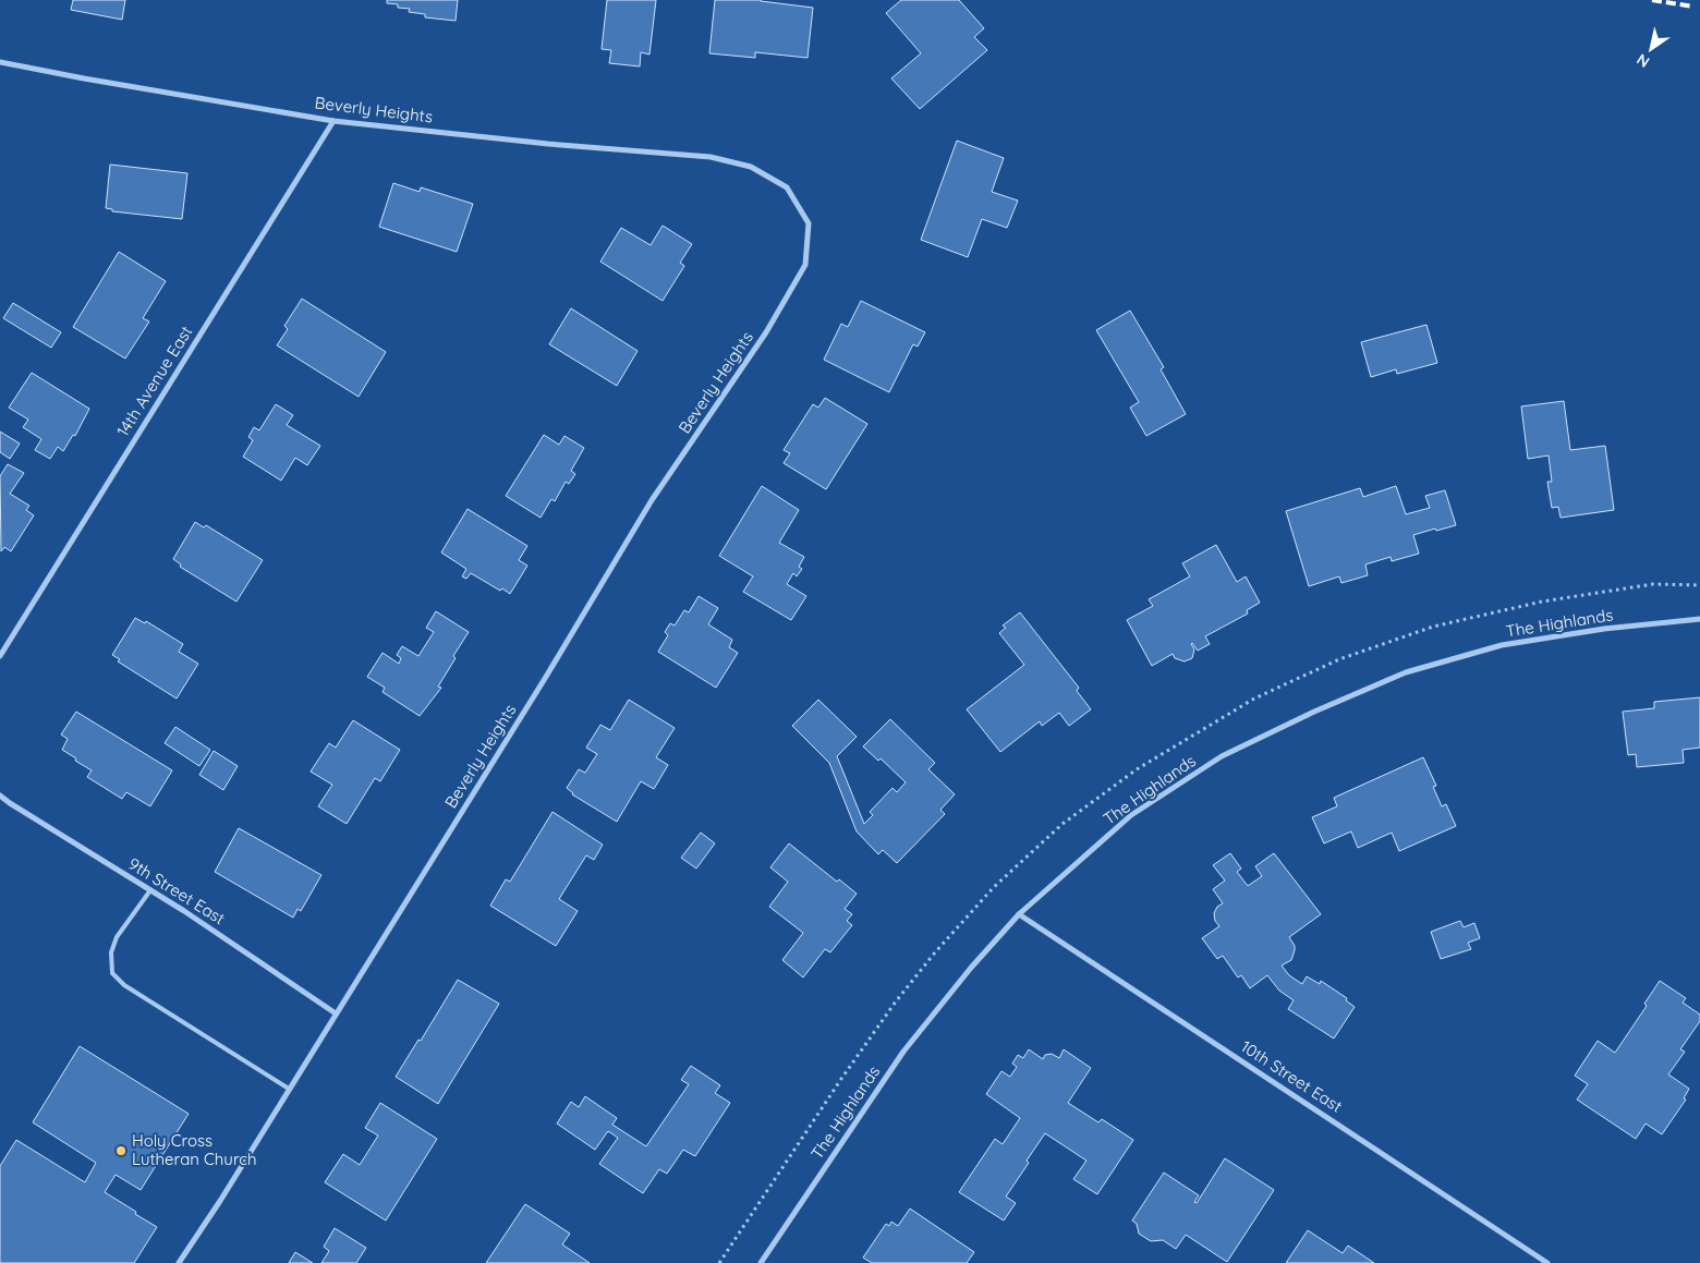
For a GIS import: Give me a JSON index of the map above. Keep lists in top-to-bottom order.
{
  "streets": {
    "street": [
      "Beverly Heights",
      "14th Avenue East",
      "The Highlands",
      "9th Street East",
      "10th Street East"
    ]
  },
  "crossings": [
    ["Beverly Heights", "14th Avenue East"],
    ["Beverly Heights", "9th Street East"],
    ["The Highlands", "10th Street East"]
  ],
  "places": ["Holy Cross Lutheran Church"],
  "north": "bottom left"
}
